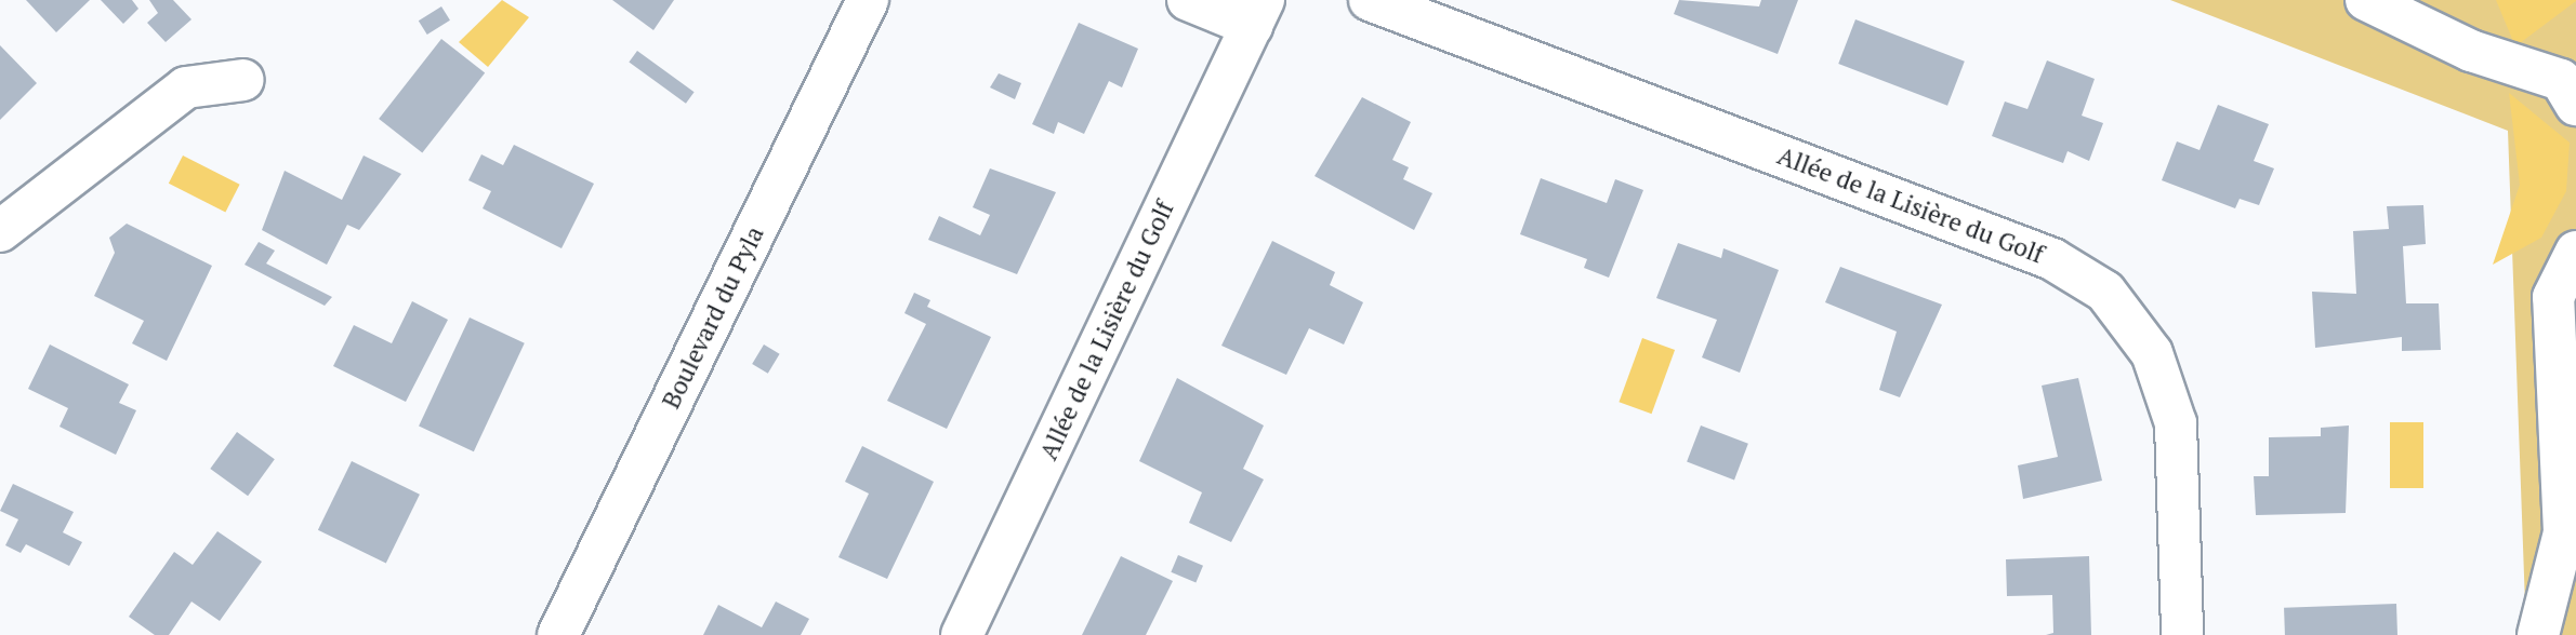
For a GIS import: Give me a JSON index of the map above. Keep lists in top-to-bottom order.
{
  "streets": {
    "street": ["Allée de la Lisière du Golf", "Boulevard du Pyla"]
  }
}
